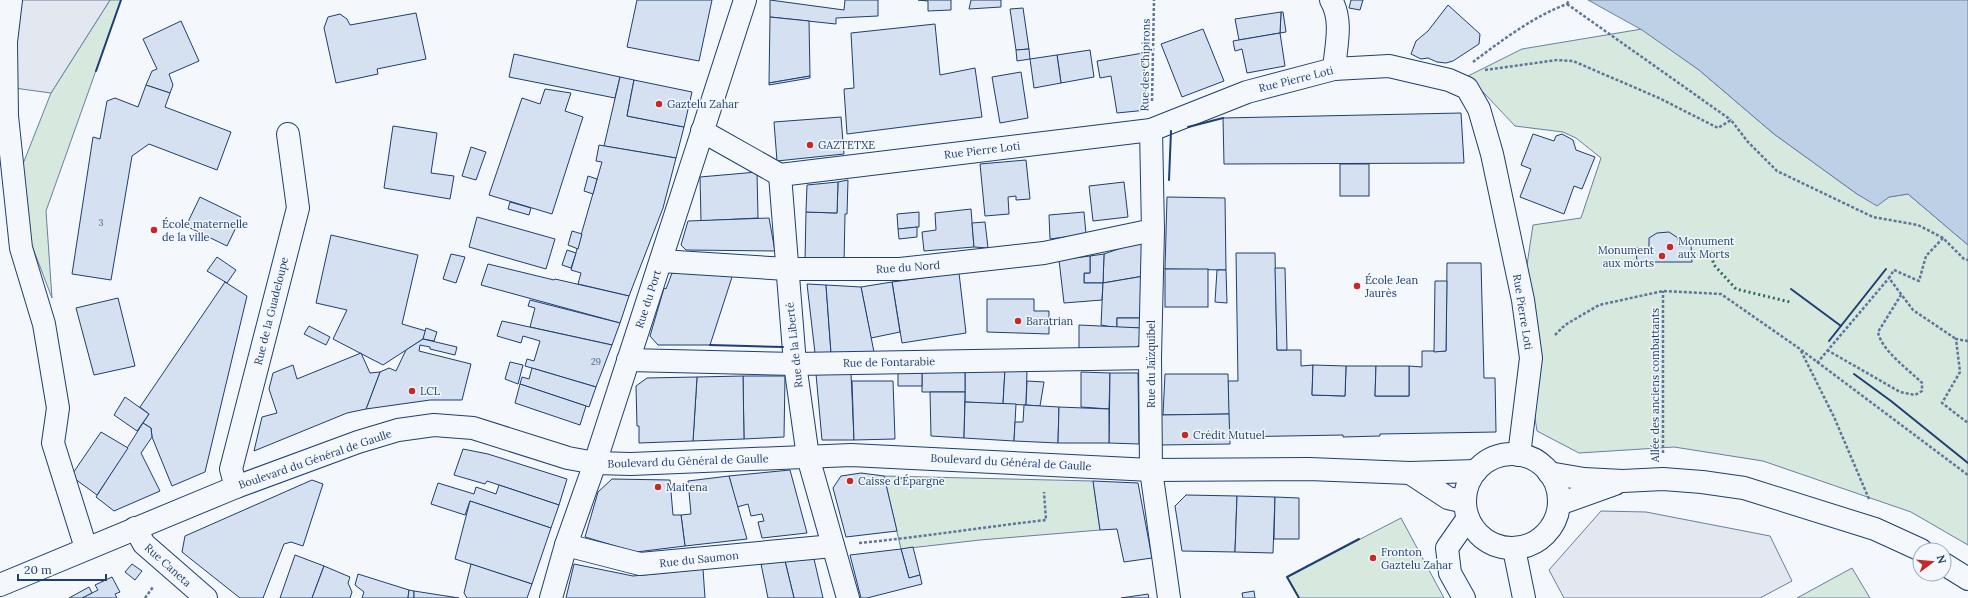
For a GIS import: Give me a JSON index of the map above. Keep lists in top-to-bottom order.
{
  "streets": {
    "street": [
      "Rue Pierre Loti",
      "Rue du Nord",
      "Rue du Port",
      "Rue de la Guadeloupe",
      "Rue de la Liberté",
      "Rue de Fontarabie",
      "Rue du Jaïzquibel",
      "Boulevard du Général de Gaulle",
      "Rue du Saumon",
      "Rue Caneta"
    ],
    "path": ["Rue des Chipirons", "Allée des anciens combattants"]
  },
  "crossings": [
    ["Rue des Chipirons", "Rue Pierre Loti"],
    ["Rue des Chipirons", "Rue du Jaïzquibel"],
    ["Rue Pierre Loti", "Rue de la Liberté"],
    ["Rue Pierre Loti", "Rue du Jaïzquibel"],
    ["Rue Pierre Loti", "Boulevard du Général de Gaulle"],
    ["Rue du Nord", "Rue du Port"],
    ["Rue du Nord", "Rue de la Liberté"],
    ["Rue du Nord", "Rue du Jaïzquibel"],
    ["Rue du Port", "Rue de Fontarabie"],
    ["Rue du Port", "Boulevard du Général de Gaulle"],
    ["Rue du Port", "Rue du Saumon"],
    ["Rue de la Guadeloupe", "Boulevard du Général de Gaulle"],
    ["Rue de la Liberté", "Rue de Fontarabie"],
    ["Rue de la Liberté", "Boulevard du Général de Gaulle"],
    ["Rue de la Liberté", "Rue du Saumon"],
    ["Rue de Fontarabie", "Rue du Jaïzquibel"],
    ["Rue du Jaïzquibel", "Boulevard du Général de Gaulle"],
    ["Boulevard du Général de Gaulle", "Rue Caneta"]
  ],
  "places": [
    "Gaztelu Zahar",
    "GAZTETXE",
    "École maternelle de la ville",
    "Monument aux Morts",
    "Monument aux morts",
    "École Jean Jaurès",
    "Baratrian",
    "LCL",
    "Crédit Mutuel",
    "Caisse d'Épargne",
    "Maitena",
    "Fronton Gaztelu Zahar"
  ],
  "house_numbers": ["3", "29"],
  "scale_bar": "20 m",
  "north": "right"
}
